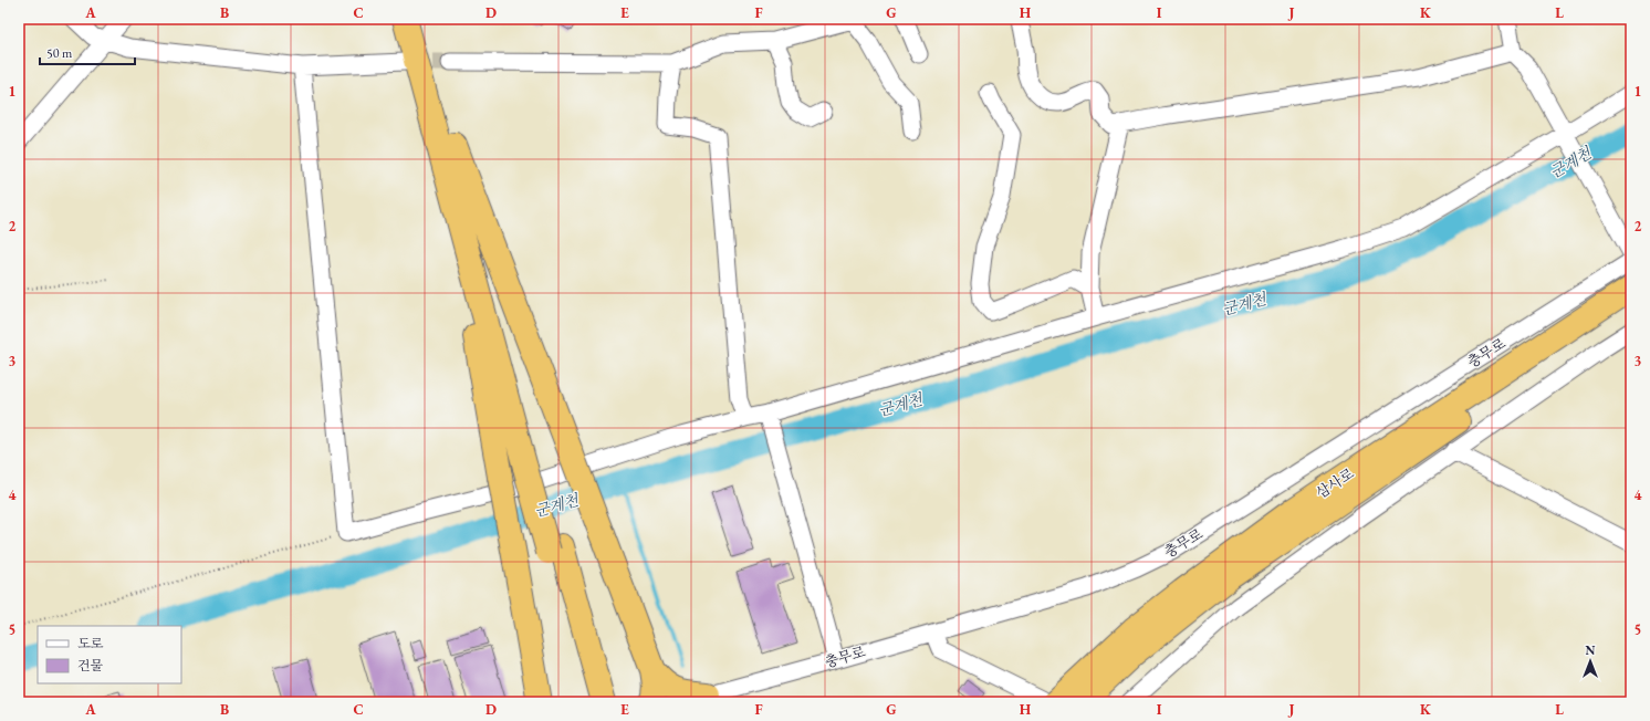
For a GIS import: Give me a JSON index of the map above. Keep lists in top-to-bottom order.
{
  "streets": {
    "highway": ["삼사로"],
    "street": ["충무로"]
  },
  "water": ["군계천"],
  "legend": ["도로", "건물"],
  "scale_bar": "50 m",
  "north": "top",
  "grid": {
    "columns": [
      "A",
      "B",
      "C",
      "D",
      "E",
      "F",
      "G",
      "H",
      "I",
      "J",
      "K",
      "L"
    ],
    "rows": [
      "1",
      "2",
      "3",
      "4",
      "5"
    ]
  }
}
